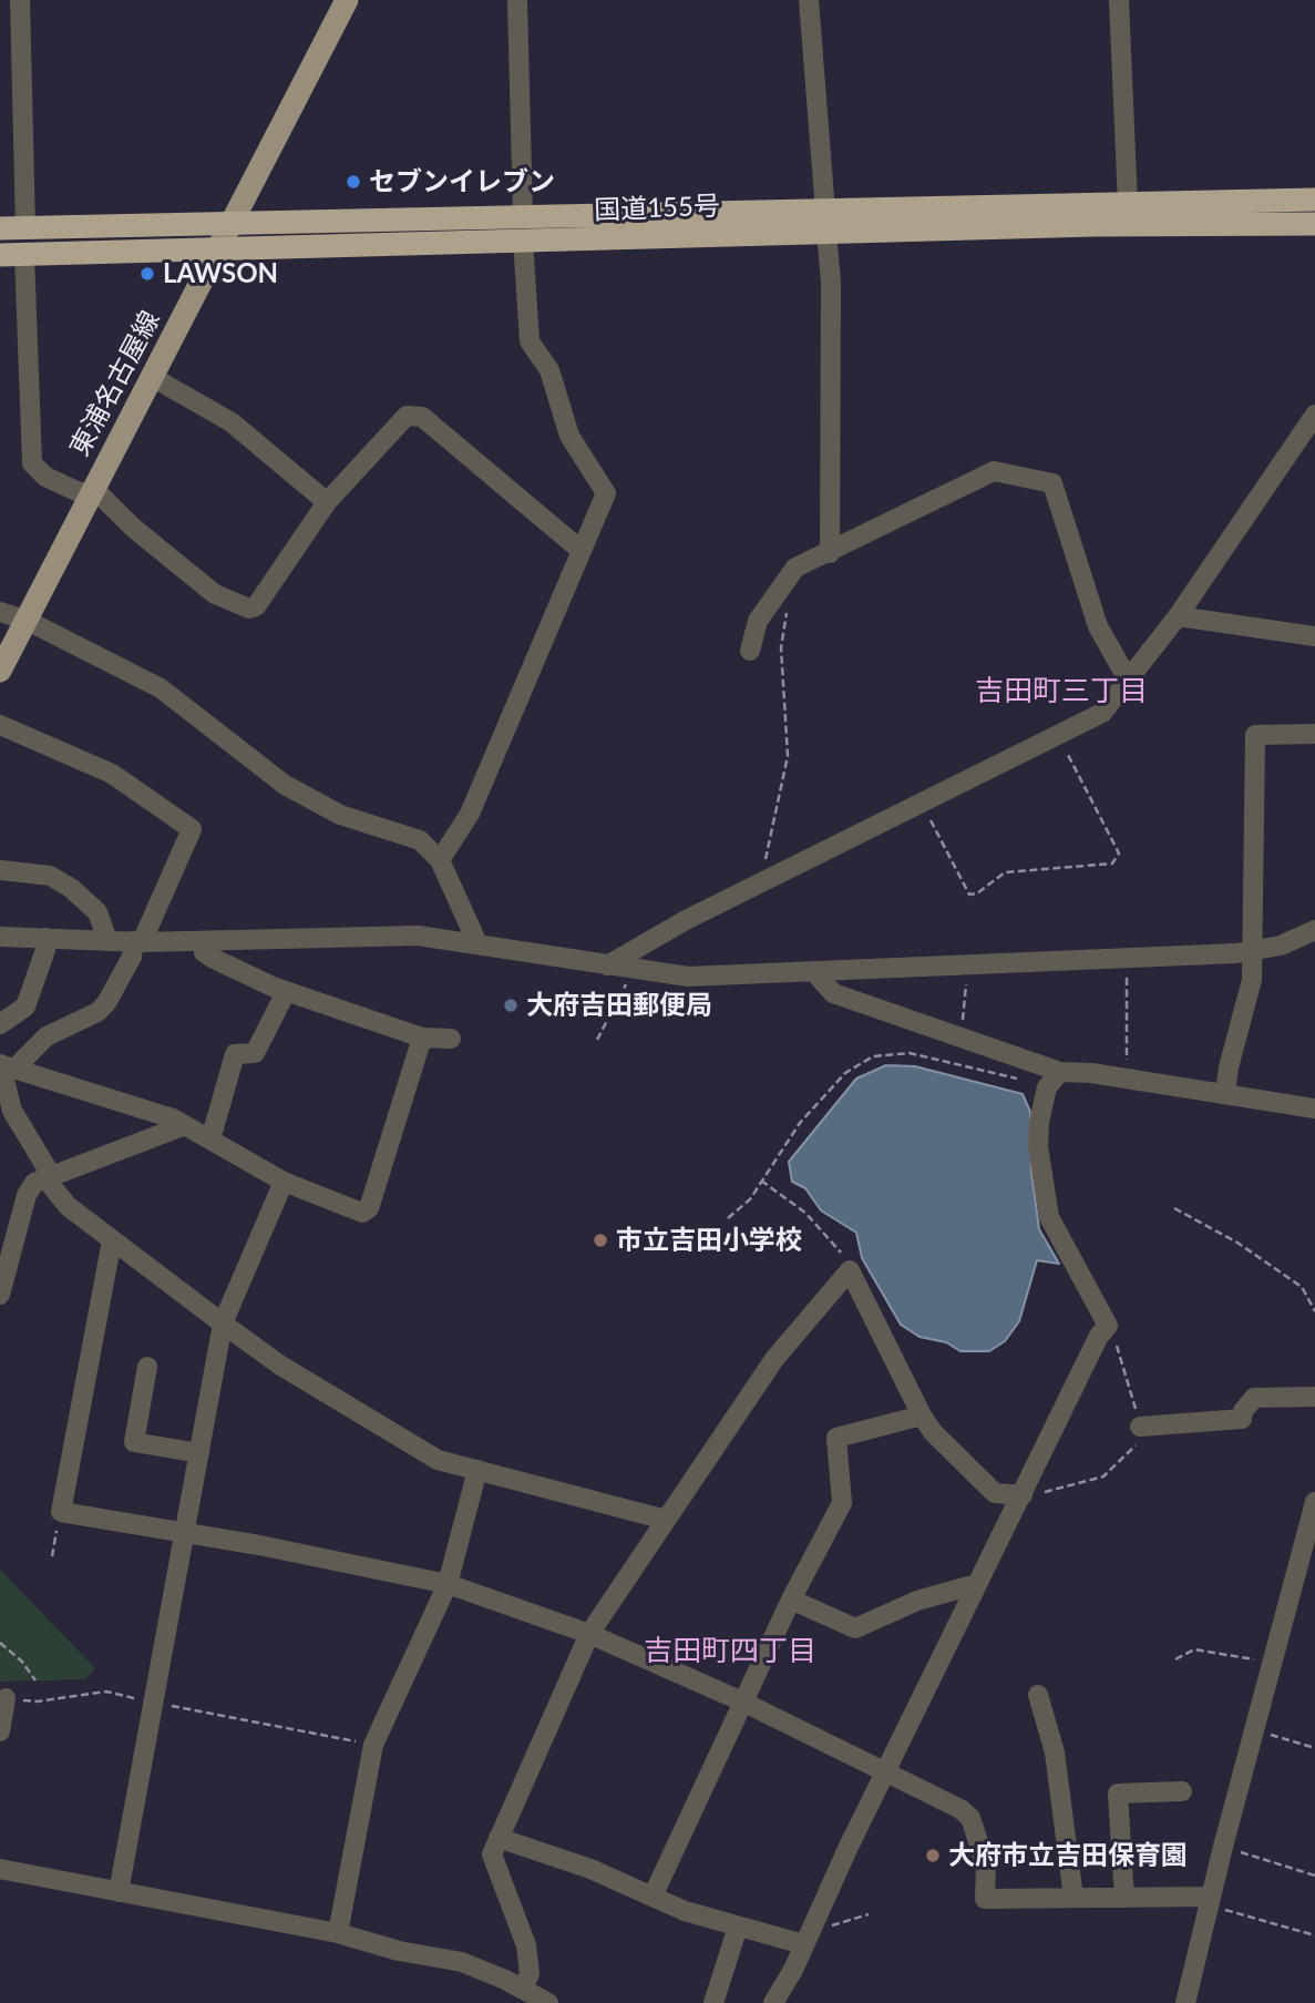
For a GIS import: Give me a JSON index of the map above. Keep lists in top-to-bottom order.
{
  "streets": {
    "highway": ["国道155号"],
    "main road": ["東浦名古屋線"]
  },
  "crossings": [
    ["国道155号", "東浦名古屋線"]
  ],
  "districts": ["吉田町三丁目", "吉田町四丁目"],
  "places": [
    "セブンイレブン",
    "LAWSON",
    "大府吉田郵便局",
    "市立吉田小学校",
    "大府市立吉田保育園"
  ]
}
